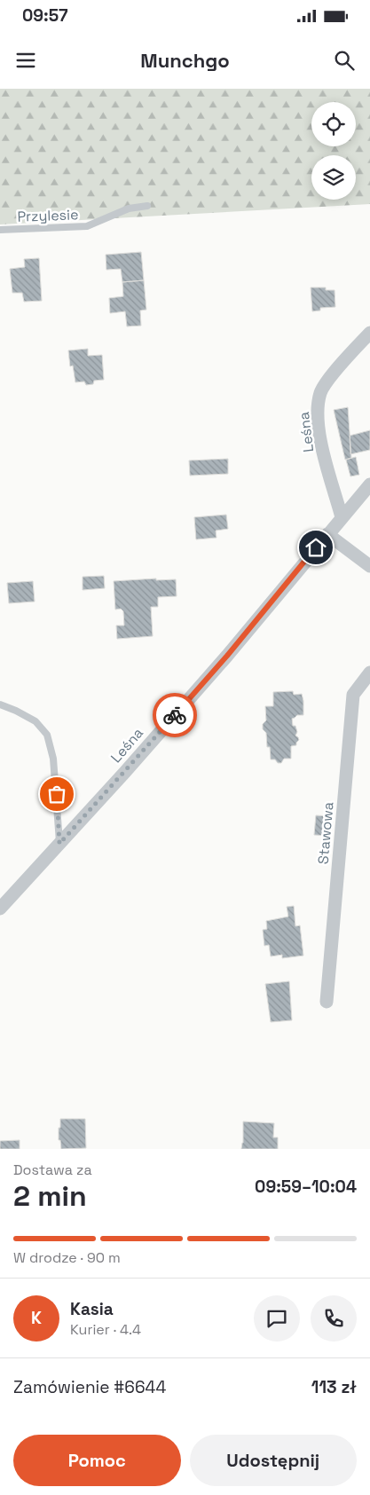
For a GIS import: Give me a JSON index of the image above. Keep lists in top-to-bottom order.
{
  "streets": {
    "street": ["Leśna", "Stawowa"],
    "lane": ["Przylesie"]
  },
  "page": {
    "status": "09:57",
    "header": "Munchgo",
    "heading": ["2 min", "Dostawa za", "09:59–10:04"],
    "panel": [
      "Kasia",
      "Kurier · 4.4",
      "Zamówienie #6644",
      "113 zł"
    ],
    "bar": "W drodze · 90 m",
    "round": "K",
    "buttons": ["Pomoc", "Udostępnij"]
  }
}
